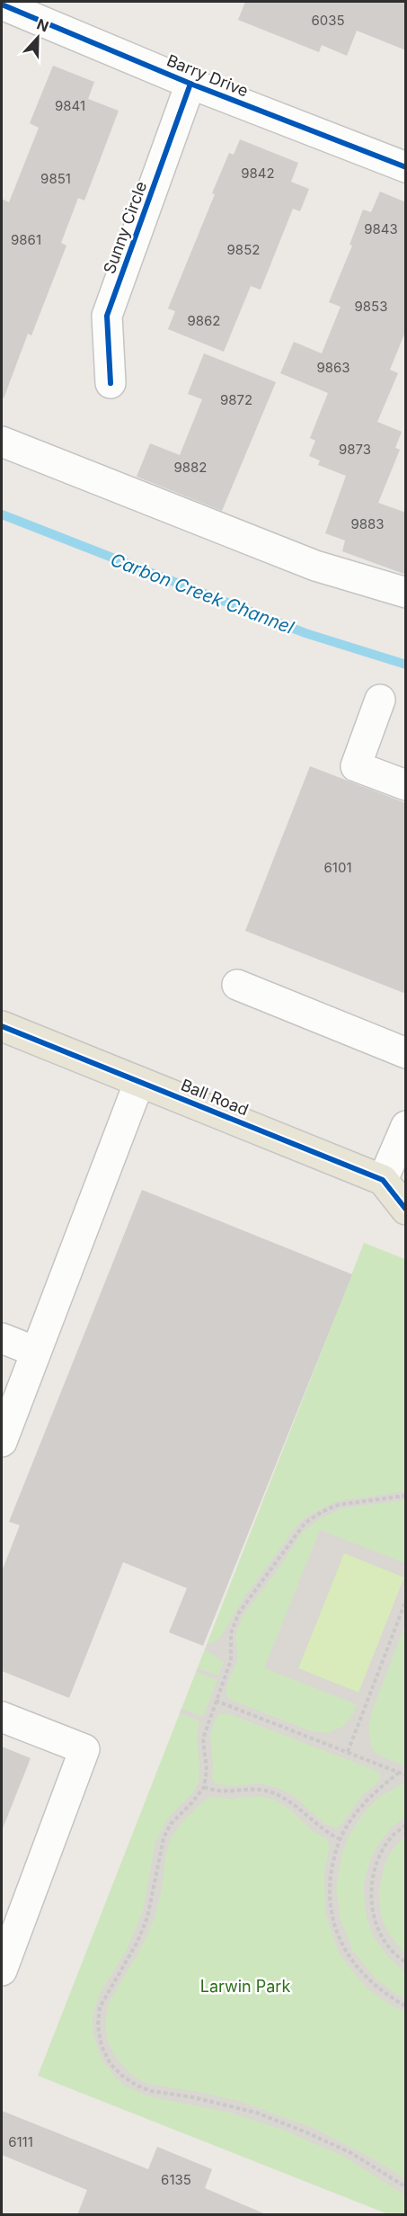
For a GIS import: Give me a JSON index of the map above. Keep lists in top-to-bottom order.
{
  "streets": {
    "main road": ["Ball Road"],
    "street": ["Barry Drive", "Sunny Circle"]
  },
  "crossings": [
    ["Barry Drive", "Sunny Circle"]
  ],
  "water": ["Carbon Creek Channel"],
  "parks": ["Larwin Park"],
  "house_numbers": [
    "6035",
    "9841",
    "9842",
    "9851",
    "9843",
    "9861",
    "9852",
    "9853",
    "9862",
    "9863",
    "9872",
    "9873",
    "9882",
    "9883",
    "6101",
    "6111",
    "6135"
  ],
  "north": "top"
}
